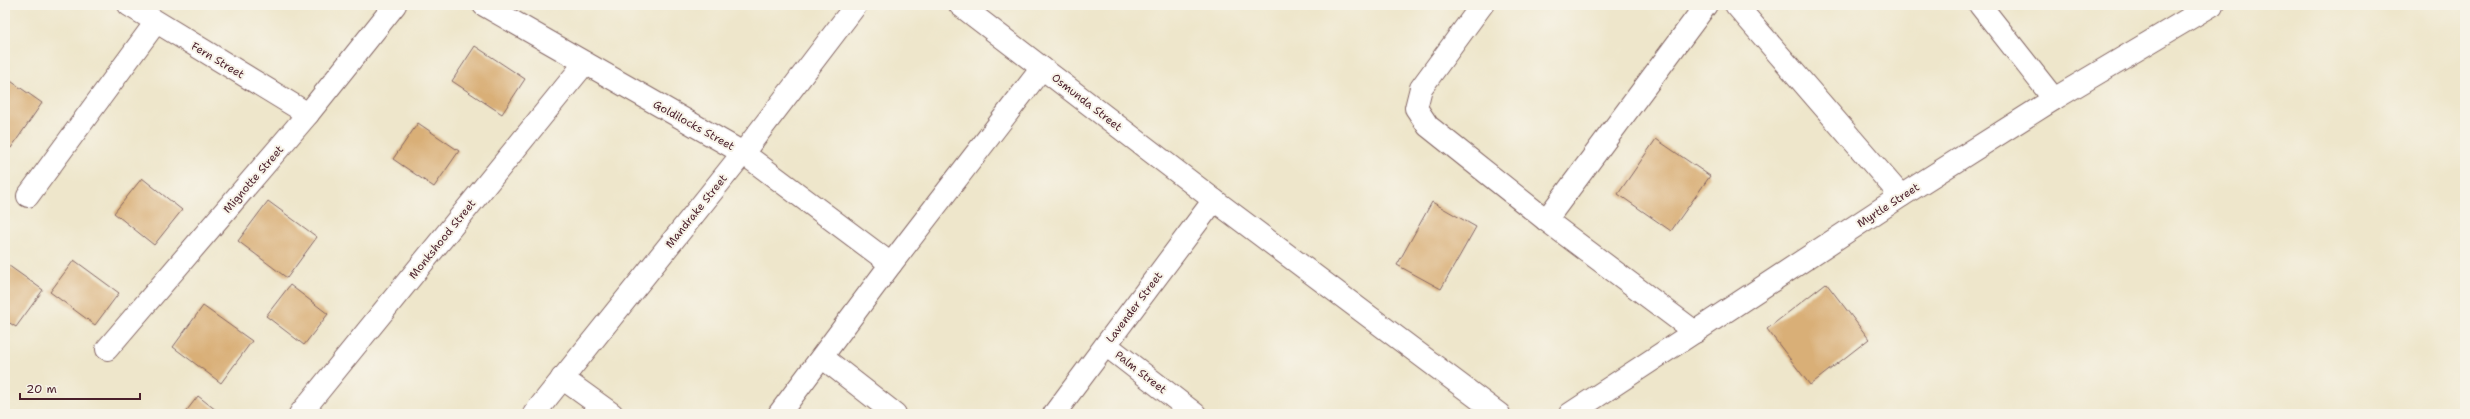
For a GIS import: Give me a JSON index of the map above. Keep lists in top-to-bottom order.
{
  "streets": {
    "street": [
      "Fern Street",
      "Osmunda Street",
      "Goldilocks Street",
      "Mignotte Street",
      "Myrtle Street",
      "Mandrake Street",
      "Monkshood Street",
      "Lavender Street",
      "Palm Street"
    ]
  },
  "crossings": [
    ["Fern Street", "Mignotte Street"],
    ["Osmunda Street", "Lavender Street"],
    ["Goldilocks Street", "Mandrake Street"],
    ["Goldilocks Street", "Monkshood Street"],
    ["Lavender Street", "Palm Street"]
  ],
  "scale_bar": "20 m"
}
